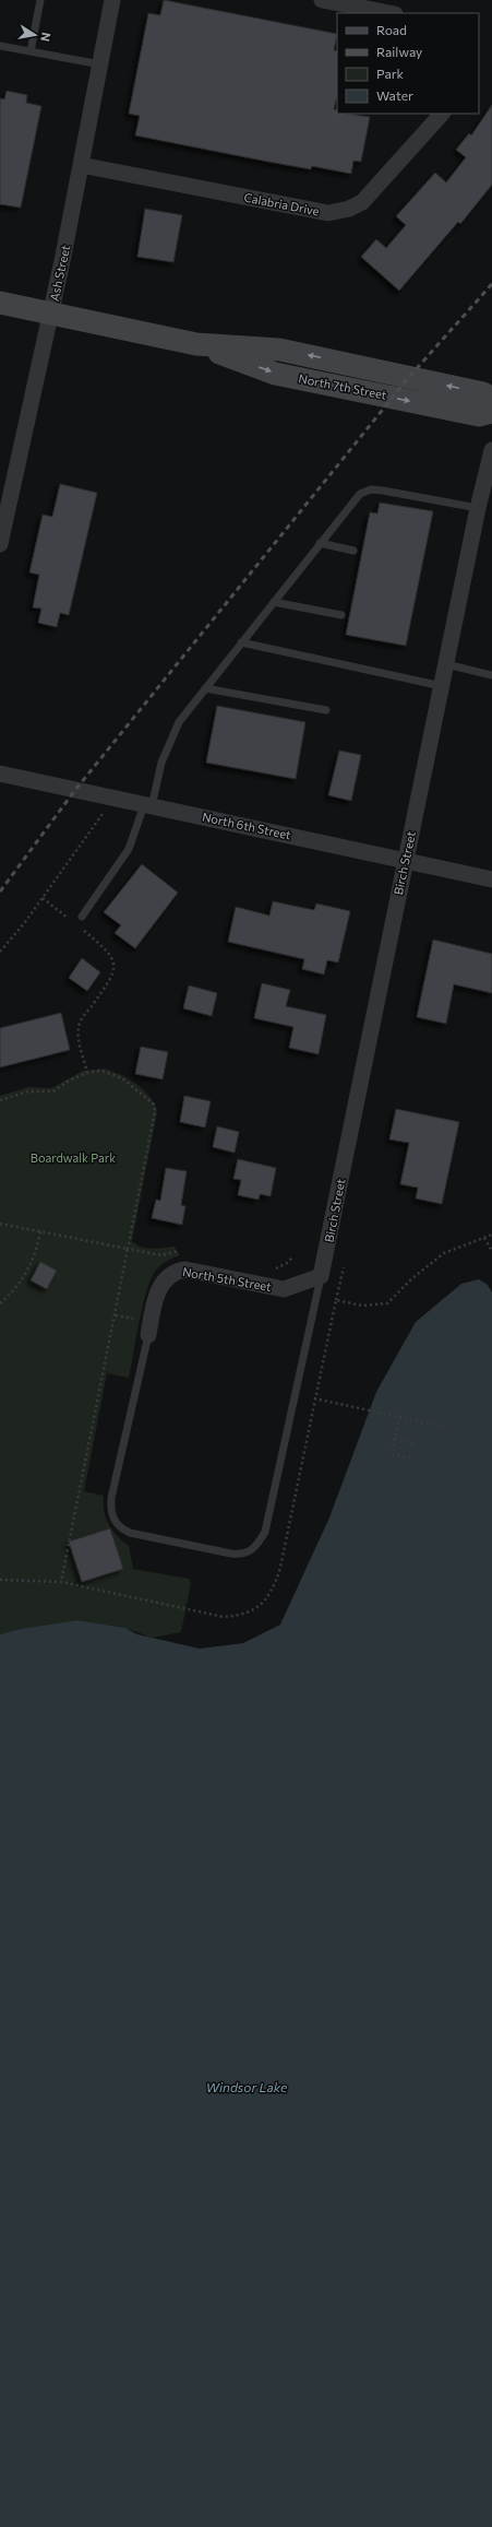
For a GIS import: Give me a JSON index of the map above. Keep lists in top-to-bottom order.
{
  "streets": {
    "main road": ["North 7th Street"],
    "street": [
      "Calabria Drive",
      "Ash Street",
      "North 6th Street",
      "Birch Street",
      "North 5th Street"
    ]
  },
  "crossings": [
    ["Calabria Drive", "Ash Street"],
    ["Ash Street", "North 7th Street"],
    ["North 6th Street", "Birch Street"],
    ["Birch Street", "North 5th Street"]
  ],
  "water": ["Windsor Lake"],
  "parks": ["Boardwalk Park"],
  "legend": [
    "Road",
    "Railway",
    "Park",
    "Water"
  ],
  "north": "right"
}
